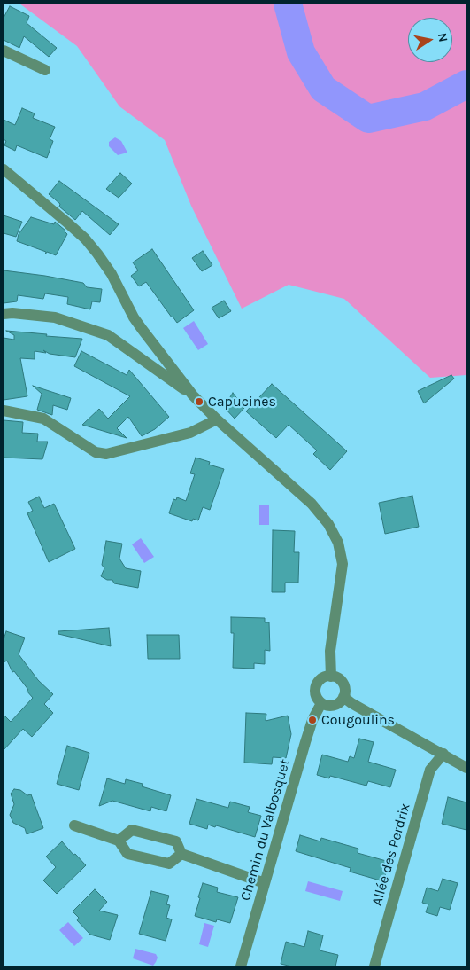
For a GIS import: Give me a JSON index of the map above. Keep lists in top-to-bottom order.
{
  "streets": {
    "street": ["Chemin du Valbosquet", "Allée des Perdrix"]
  },
  "places": ["Capucines", "Cougoulins"],
  "north": "right"
}
